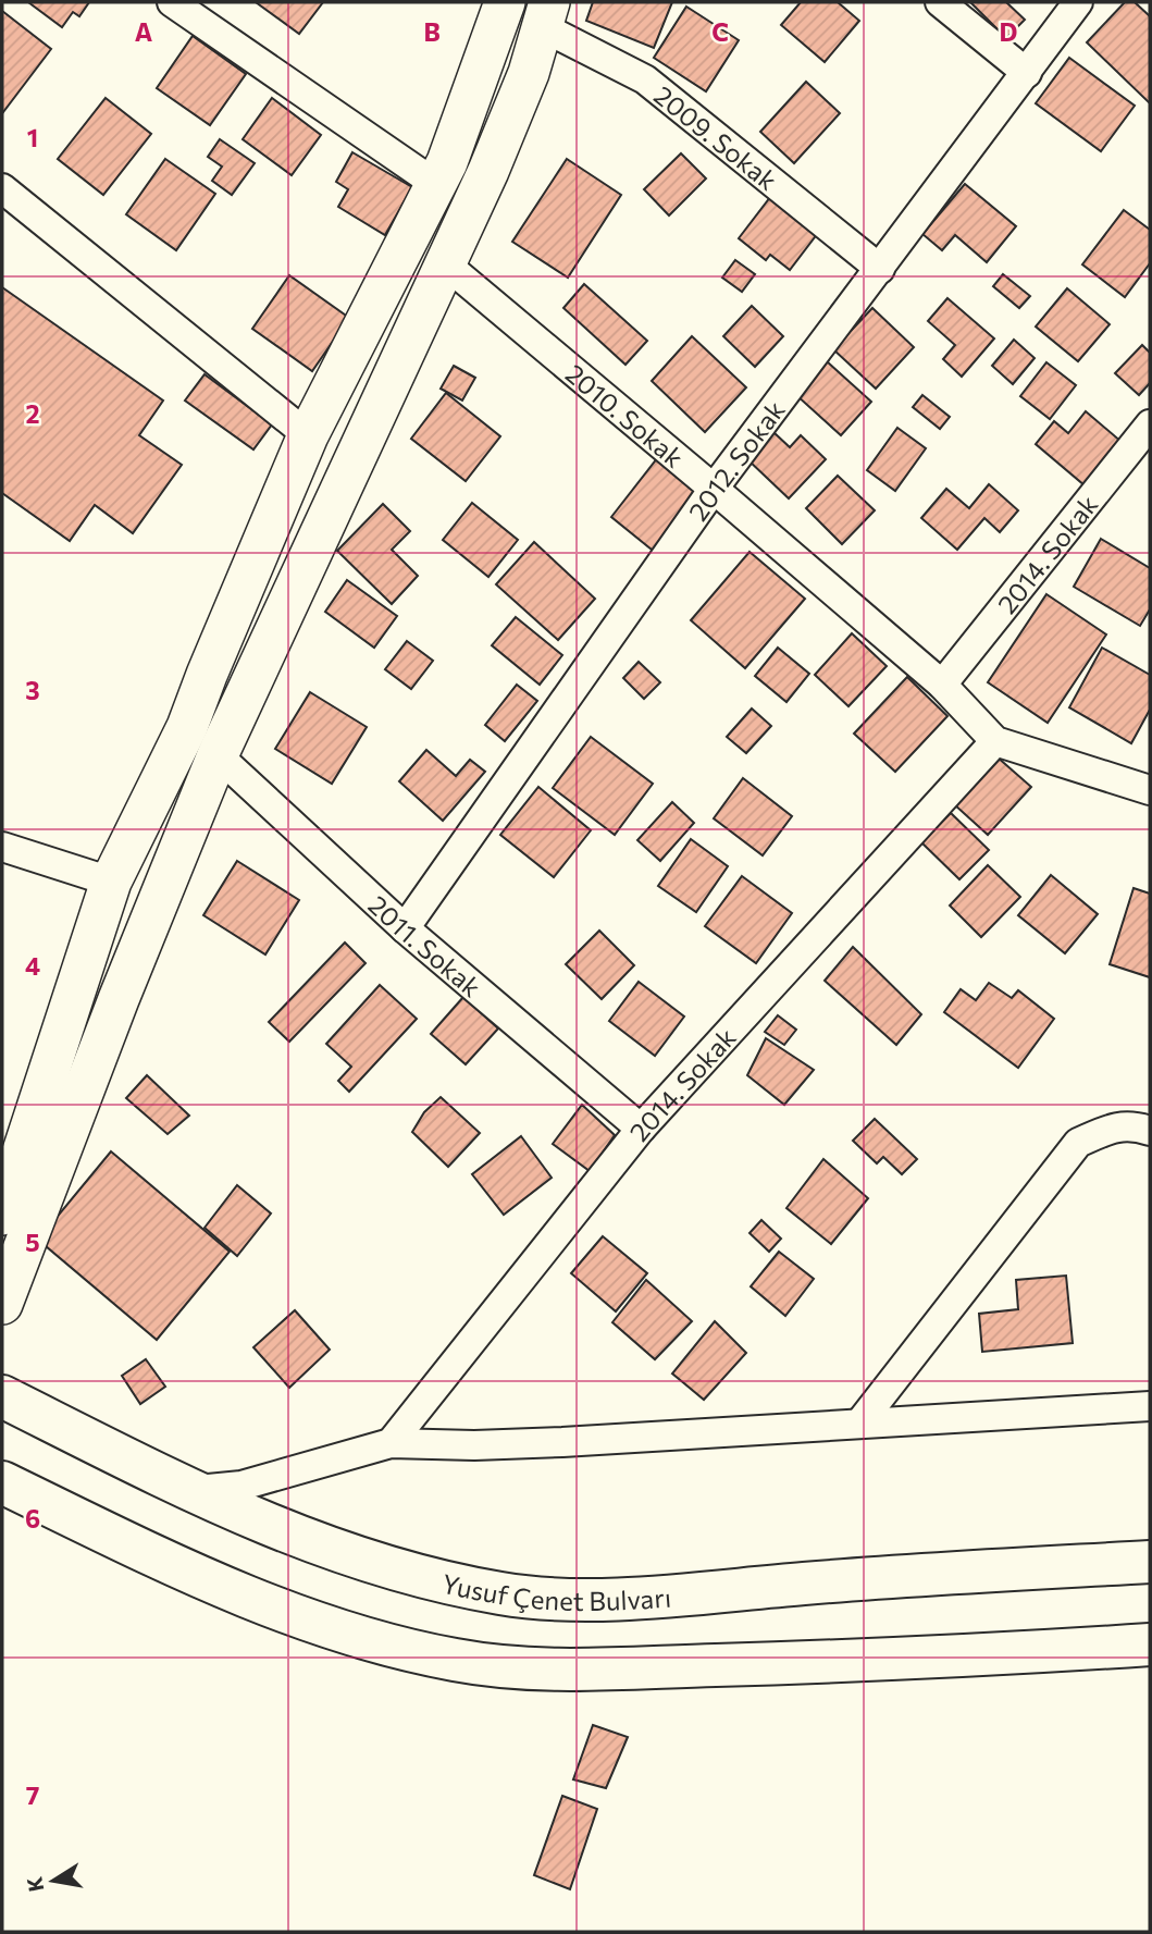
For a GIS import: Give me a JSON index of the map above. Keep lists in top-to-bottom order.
{
  "streets": {
    "highway": ["Yusuf Çenet Bulvarı"],
    "street": [
      "2009. Sokak",
      "2010. Sokak",
      "2012. Sokak",
      "2014. Sokak",
      "2011. Sokak"
    ]
  },
  "crossings": [
    ["2009. Sokak", "2012. Sokak"],
    ["2010. Sokak", "2012. Sokak"],
    ["2010. Sokak", "2014. Sokak"],
    ["2012. Sokak", "2011. Sokak"],
    ["2014. Sokak", "2011. Sokak"]
  ],
  "north": "left",
  "grid": {
    "columns": [
      "A",
      "B",
      "C",
      "D"
    ],
    "rows": [
      "1",
      "2",
      "3",
      "4",
      "5",
      "6",
      "7"
    ]
  }
}
